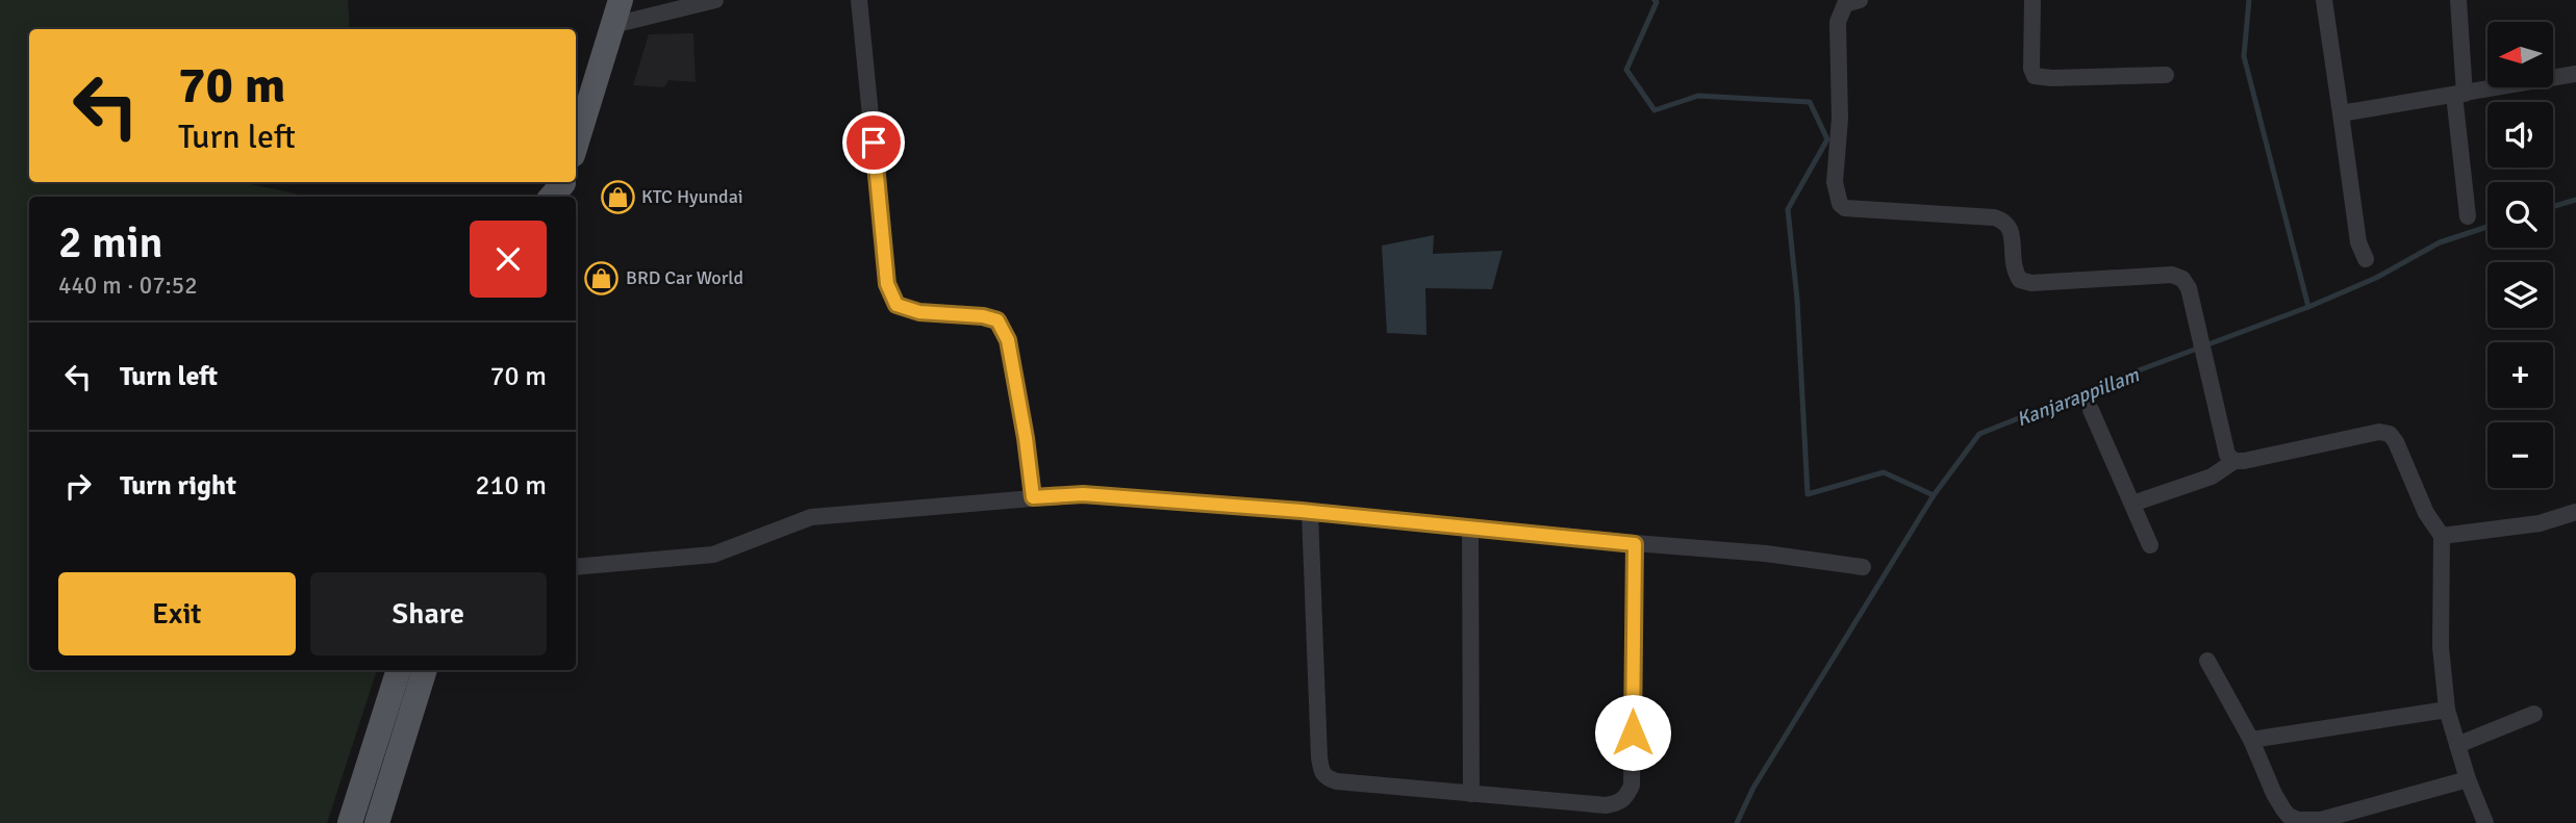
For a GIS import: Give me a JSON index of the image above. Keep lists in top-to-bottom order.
{
  "water": ["Kanjarappillam"],
  "places": {
    "shop": ["KTC Hyundai", "BRD Car World"]
  },
  "north": "left",
  "page": {
    "map_buttons": ["+", "−"],
    "turn": ["70 m", "Turn left"],
    "heading": ["2 min", "440 m · 07:52"],
    "list": [
      {
        "name": "Turn left",
        "value": "70 m"
      },
      {
        "name": "Turn right",
        "value": "210 m"
      }
    ],
    "buttons": ["Exit", "Share"]
  }
}
